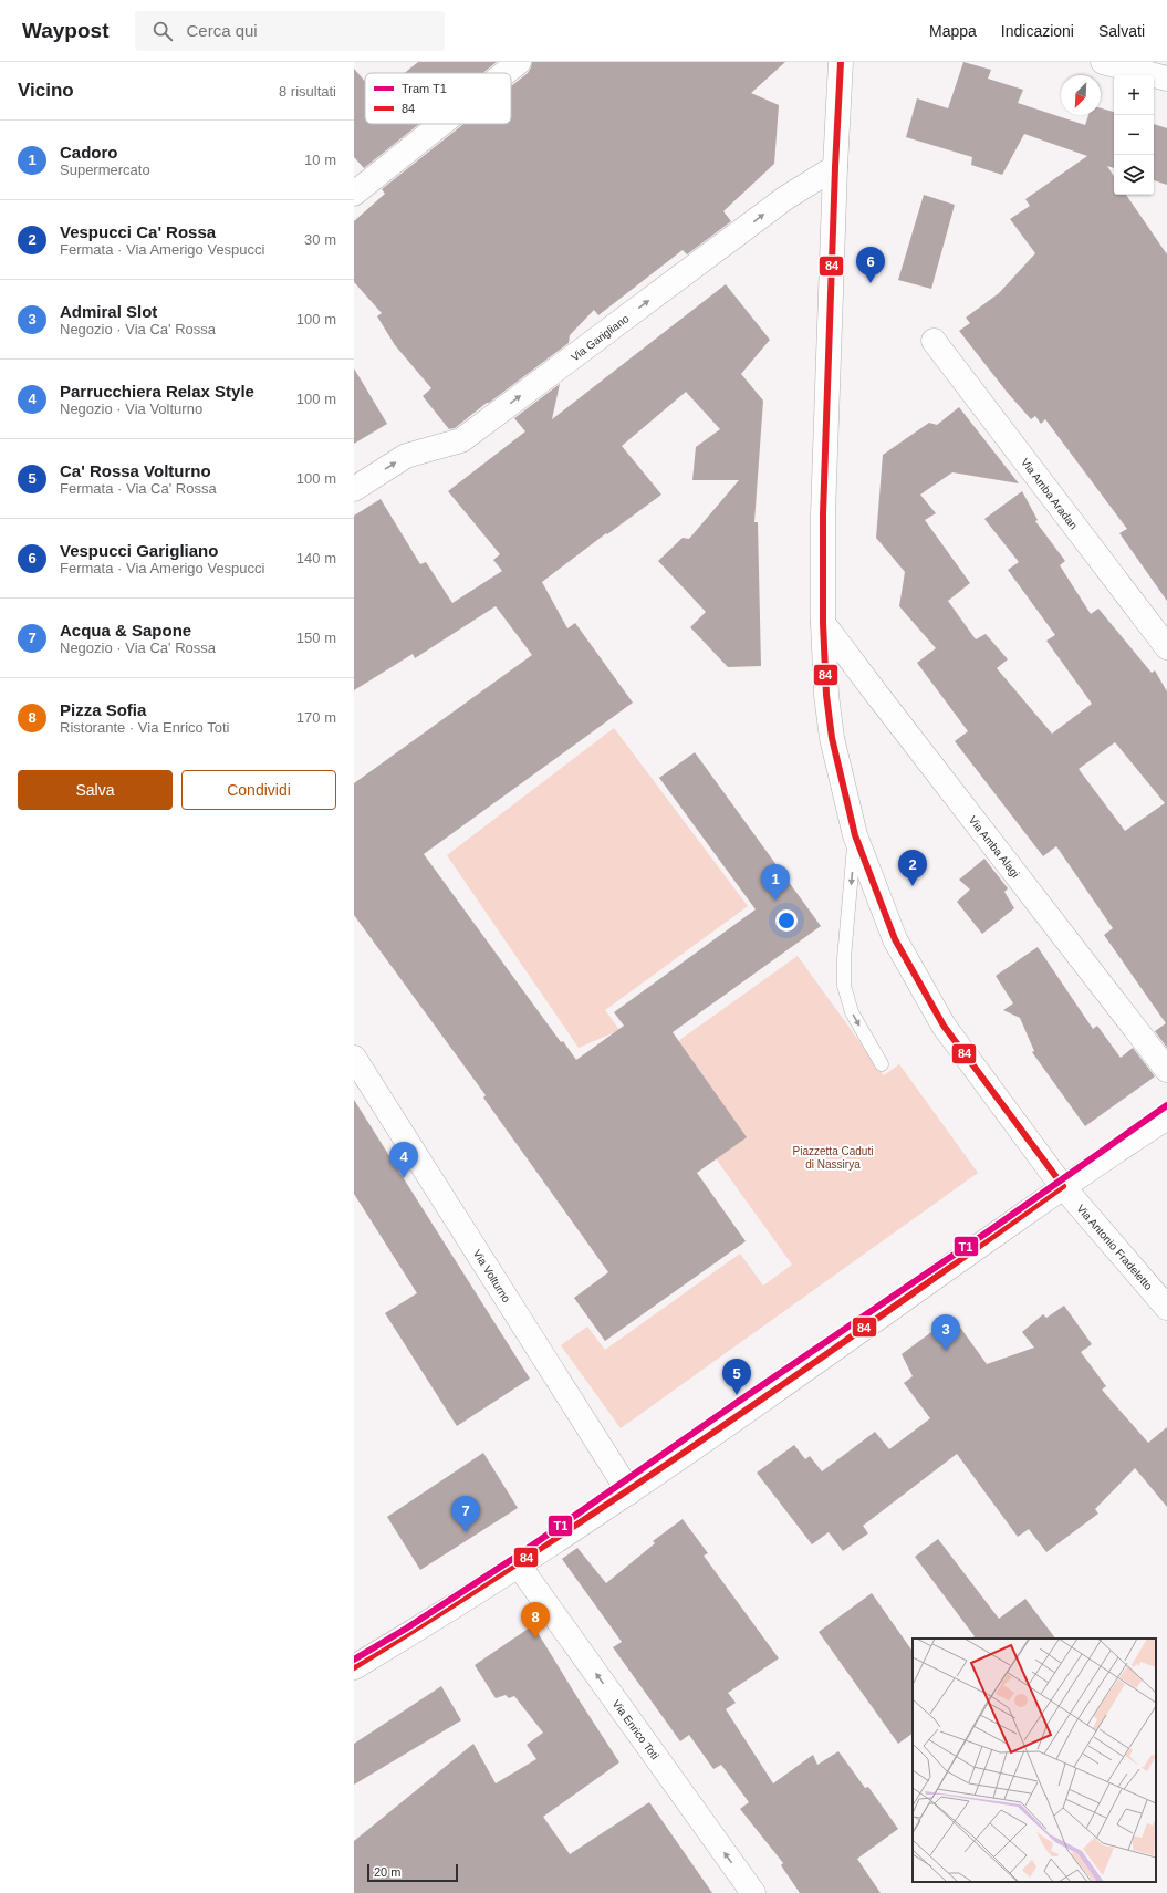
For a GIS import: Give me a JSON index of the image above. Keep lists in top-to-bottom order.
{
  "streets": {
    "street": [
      "Via Garigliano",
      "Via Amba Aradan",
      "Via Amba Alagi",
      "Via Antonio Fradeletto",
      "Via Volturno",
      "Via Enrico Toti"
    ]
  },
  "crossings": [
    ["Via Garigliano", "Via Antonio Fradeletto"],
    ["Via Amba Alagi", "Via Antonio Fradeletto"]
  ],
  "one_way": ["Via Garigliano", "Via Enrico Toti"],
  "parks": ["Piazzetta Caduti di Nassirya"],
  "lines": ["transit line 84", "tram line T1"],
  "legend": ["Tram T1", "84"],
  "scale_bar": "20 m",
  "north": "bottom left",
  "page": {
    "header": "Waypost",
    "search": "Cerca qui",
    "nav": ["Mappa", "Indicazioni", "Salvati"],
    "heading": ["Vicino", "8 risultati"],
    "map_buttons": ["+", "−"],
    "list": [
      {
        "mark": "1",
        "name": "Cadoro",
        "note": "Supermercato",
        "value": "10 m"
      },
      {
        "mark": "2",
        "name": "Vespucci Ca' Rossa",
        "note": "Fermata · Via Amerigo Vespucci",
        "value": "30 m"
      },
      {
        "mark": "3",
        "name": "Admiral Slot",
        "note": "Negozio · Via Ca' Rossa",
        "value": "100 m"
      },
      {
        "mark": "4",
        "name": "Parrucchiera Relax Style",
        "note": "Negozio · Via Volturno",
        "value": "100 m"
      },
      {
        "mark": "5",
        "name": "Ca' Rossa Volturno",
        "note": "Fermata · Via Ca' Rossa",
        "value": "100 m"
      },
      {
        "mark": "6",
        "name": "Vespucci Garigliano",
        "note": "Fermata · Via Amerigo Vespucci",
        "value": "140 m"
      },
      {
        "mark": "7",
        "name": "Acqua & Sapone",
        "note": "Negozio · Via Ca' Rossa",
        "value": "150 m"
      },
      {
        "mark": "8",
        "name": "Pizza Sofia",
        "note": "Ristorante · Via Enrico Toti",
        "value": "170 m"
      }
    ],
    "pins": [
      "6",
      "2",
      "1",
      "4",
      "3",
      "5",
      "7",
      "8"
    ],
    "buttons": ["Salva", "Condividi"],
    "scale": "20 m"
  }
}
